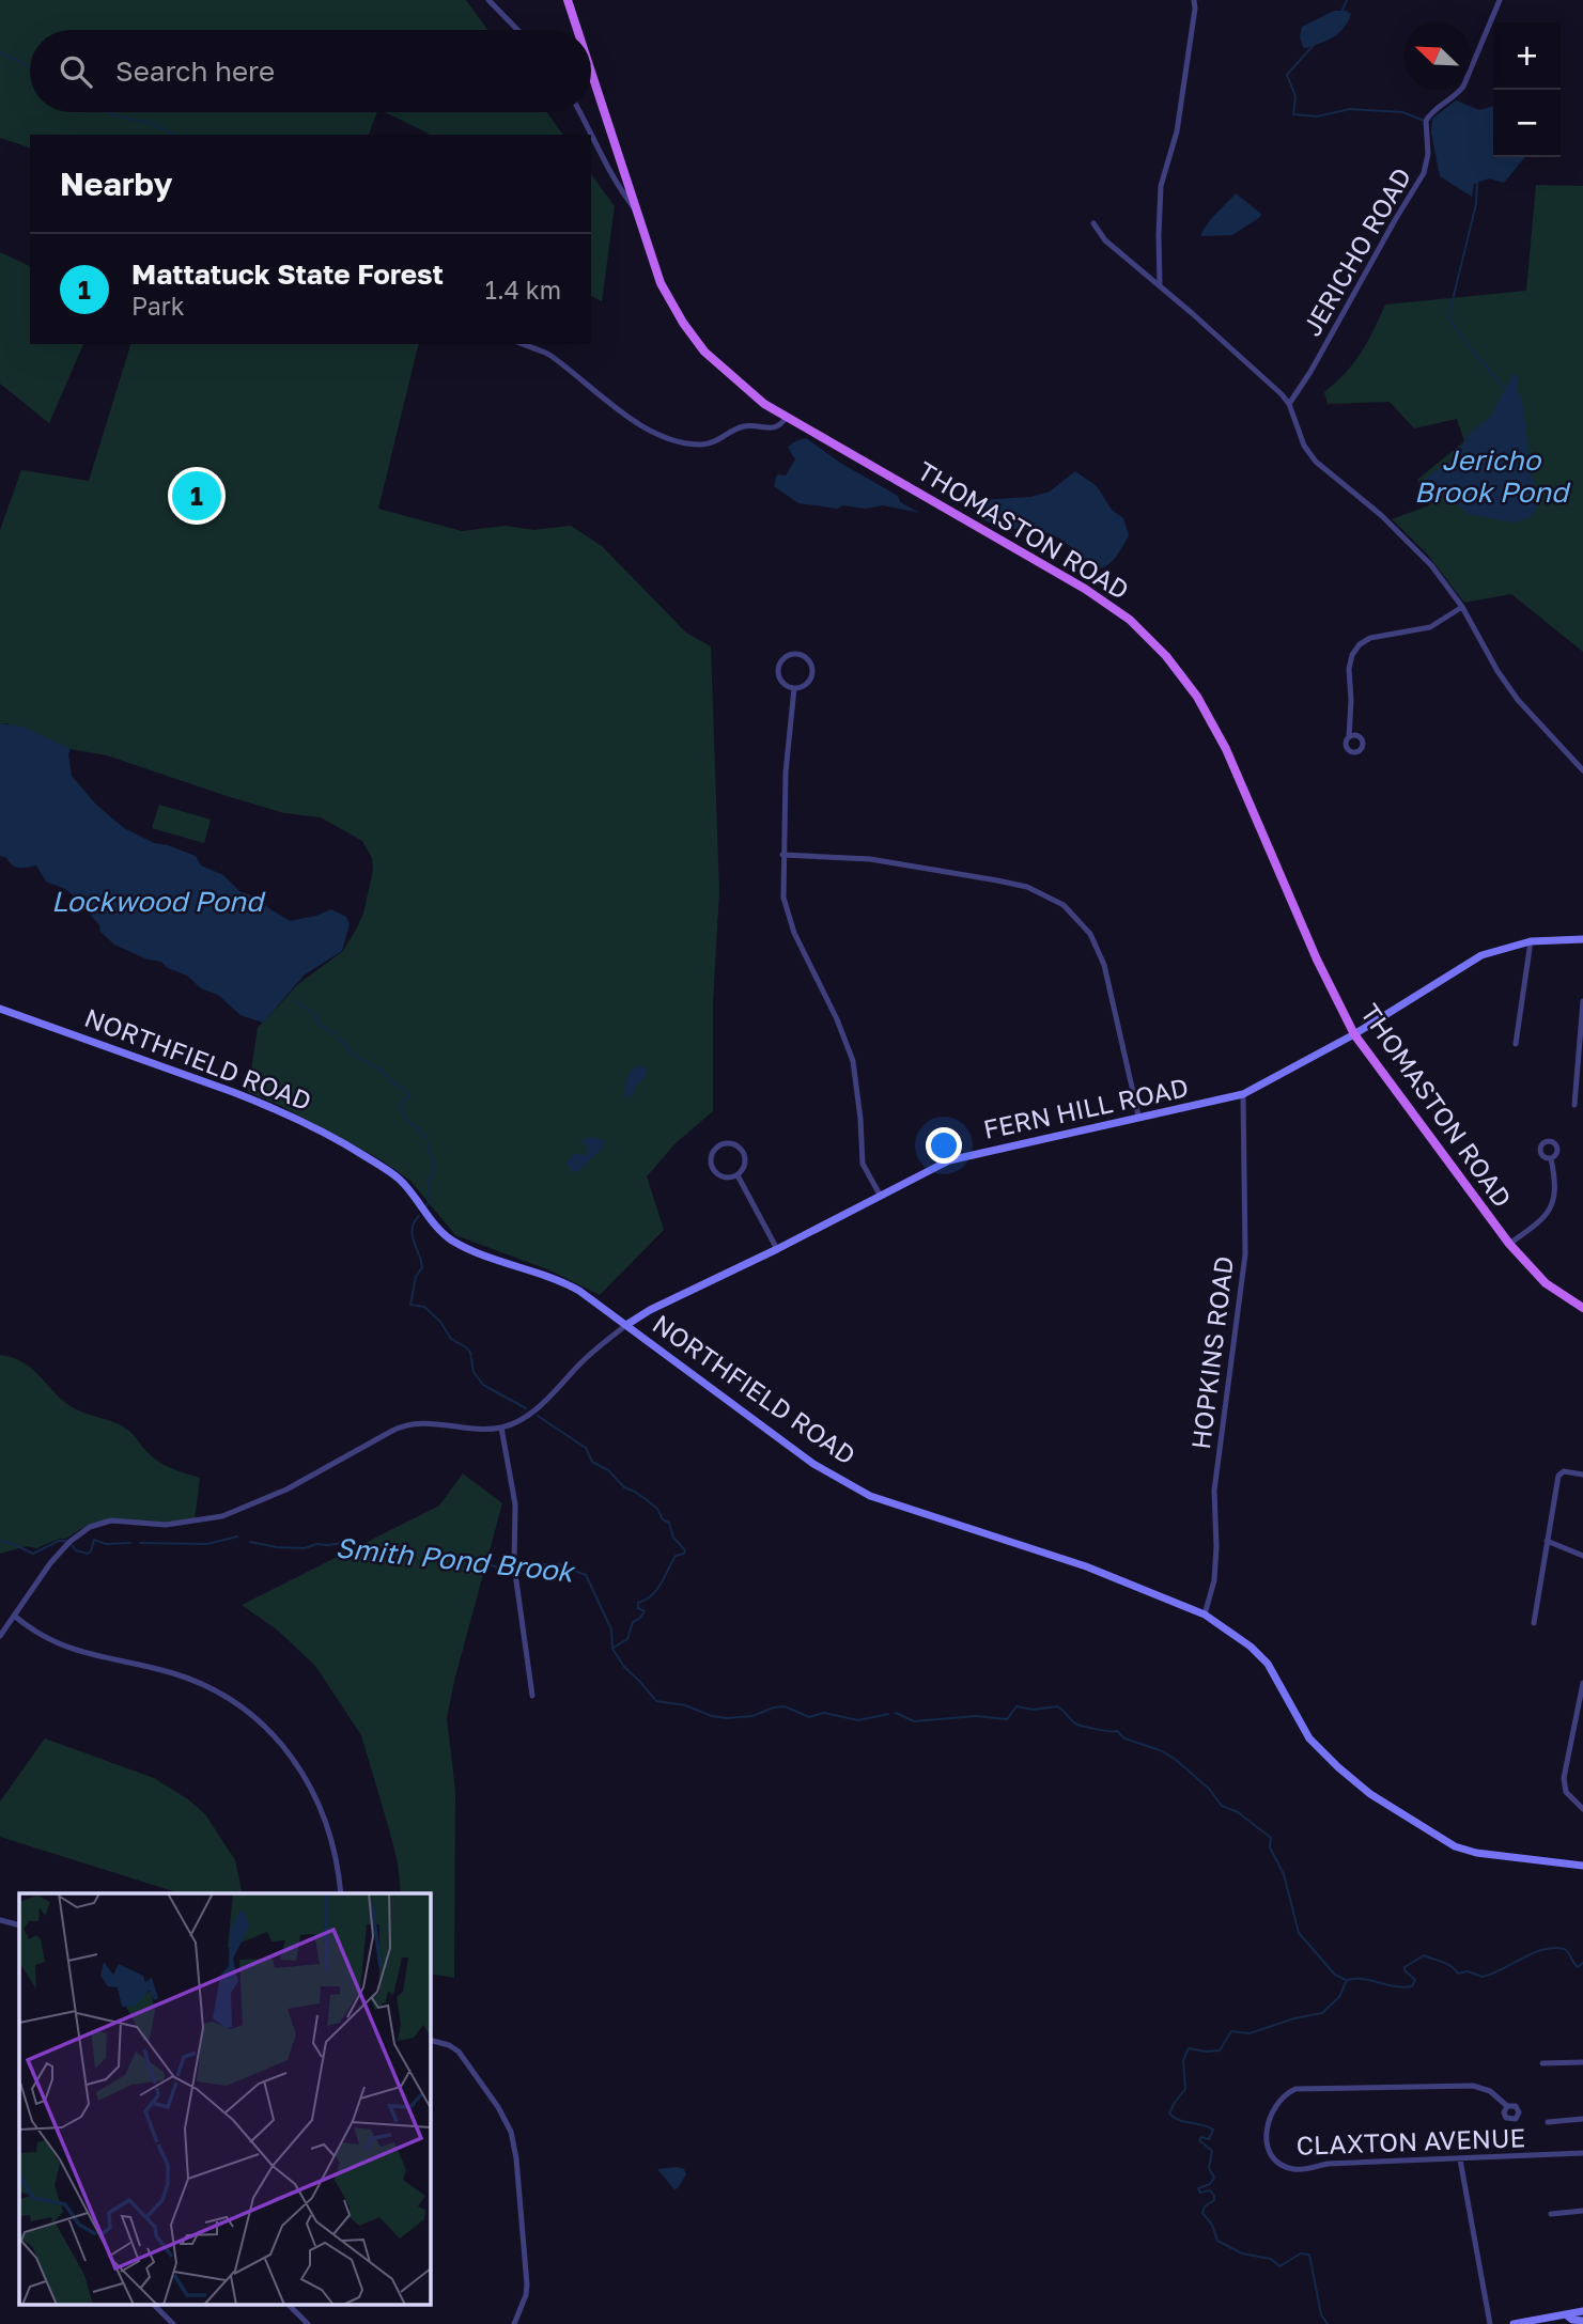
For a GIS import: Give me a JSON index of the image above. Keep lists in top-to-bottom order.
{
  "streets": {
    "main road": ["THOMASTON ROAD"],
    "street": [
      "JERICHO ROAD",
      "NORTHFIELD ROAD",
      "FERN HILL ROAD",
      "HOPKINS ROAD",
      "CLAXTON AVENUE"
    ]
  },
  "crossings": [
    ["THOMASTON ROAD", "FERN HILL ROAD"],
    ["NORTHFIELD ROAD", "FERN HILL ROAD"],
    ["NORTHFIELD ROAD", "HOPKINS ROAD"],
    ["FERN HILL ROAD", "HOPKINS ROAD"]
  ],
  "water": ["Jericho Brook Pond", "Lockwood Pond", "Smith Pond Brook"],
  "north": "top left",
  "page": {
    "map_buttons": ["+", "−"],
    "search": "Search here",
    "heading": "Nearby",
    "list": [
      {
        "mark": "1",
        "name": "Mattatuck State Forest",
        "note": "Park",
        "value": "1.4 km"
      }
    ],
    "pins": "1"
  }
}
